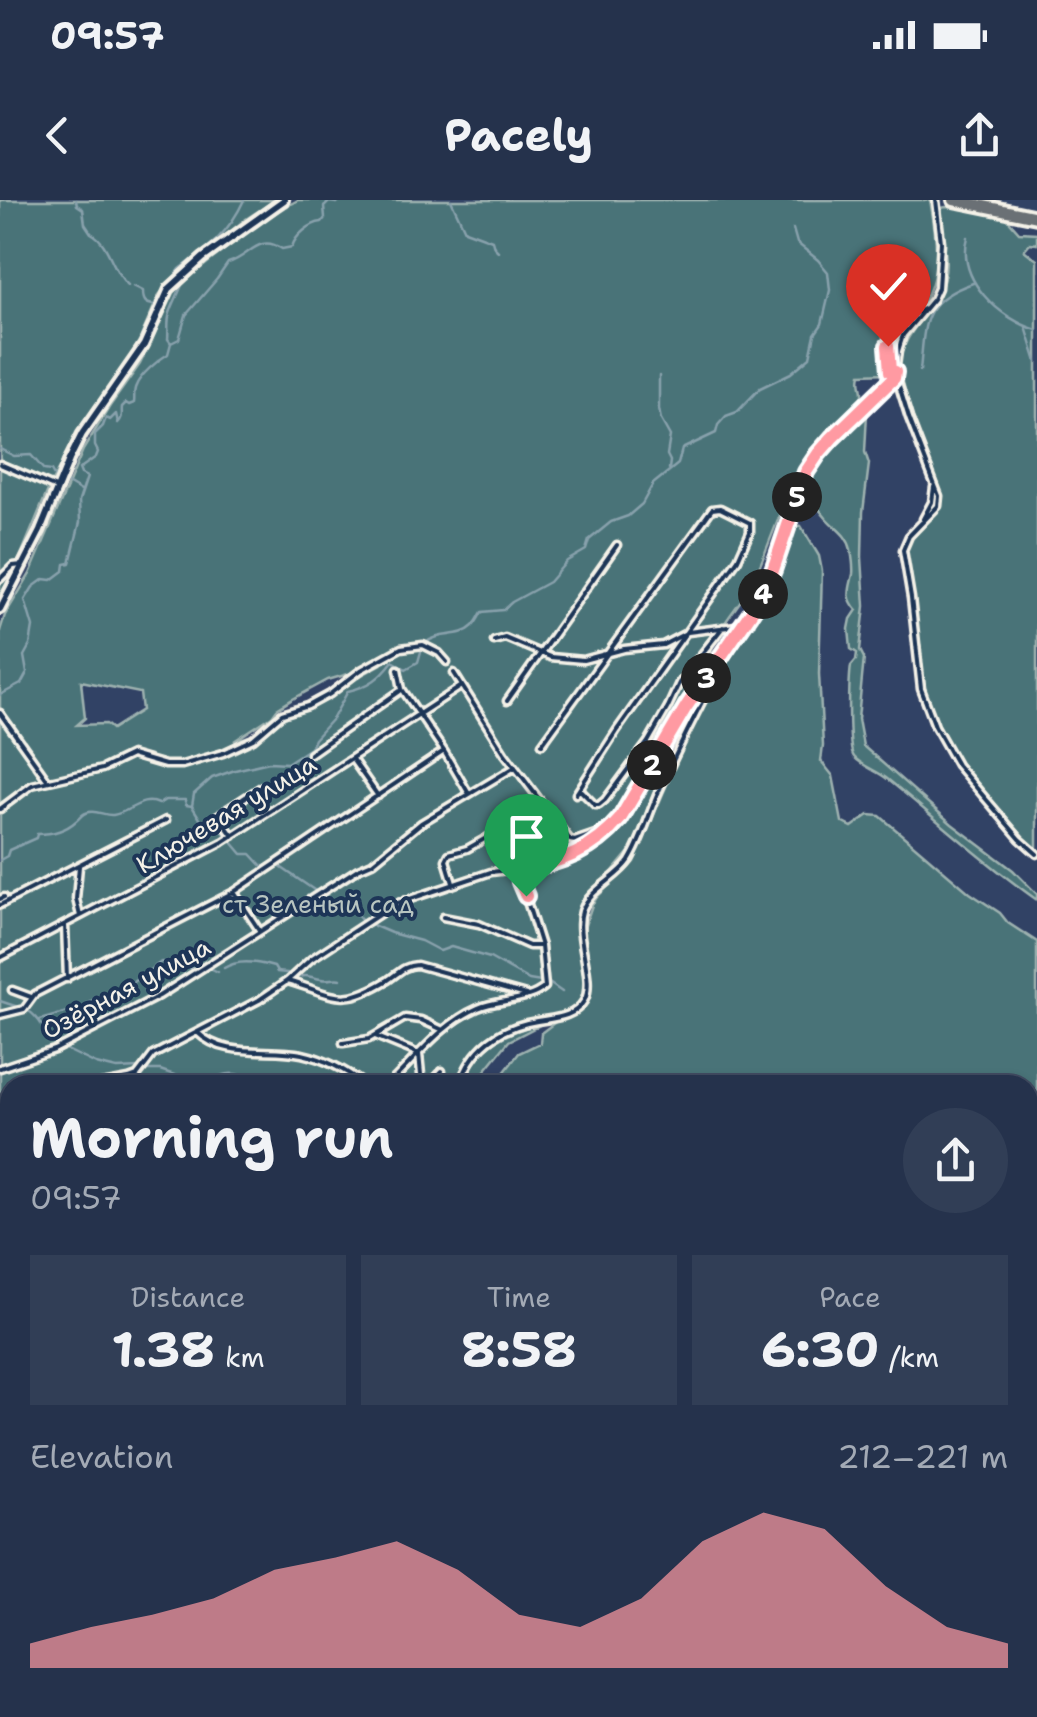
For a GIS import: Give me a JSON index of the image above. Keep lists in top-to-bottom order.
{
  "streets": {
    "street": ["Ключевая улица", "Озёрная улица"]
  },
  "parks": ["ст Зеленый сад"],
  "page": {
    "status": "09:57",
    "header": "Pacely",
    "pins": [
      "5",
      "4",
      "3",
      "2"
    ],
    "heading": ["Morning run", "09:57"],
    "stats": [
      ["Distance", "1.38 km"],
      ["Time", "8:58"],
      ["Pace", "6:30 /km"]
    ],
    "chart": ["Elevation", "212–221 m"]
  }
}
